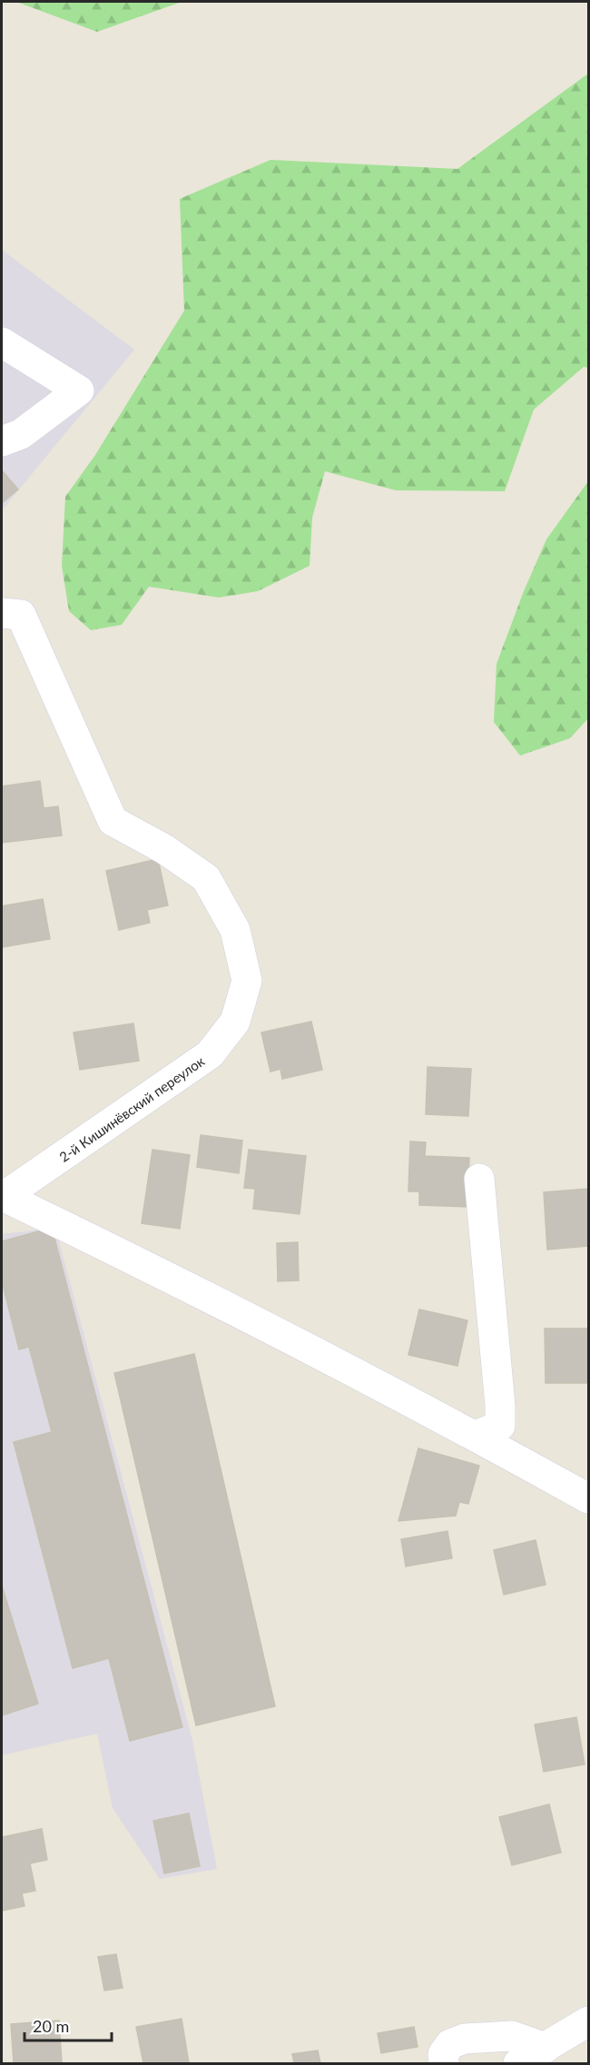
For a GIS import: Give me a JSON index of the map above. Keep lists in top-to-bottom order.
{
  "streets": {
    "street": ["2-й Кишинёвский переулок"]
  },
  "scale_bar": "20 m"
}
